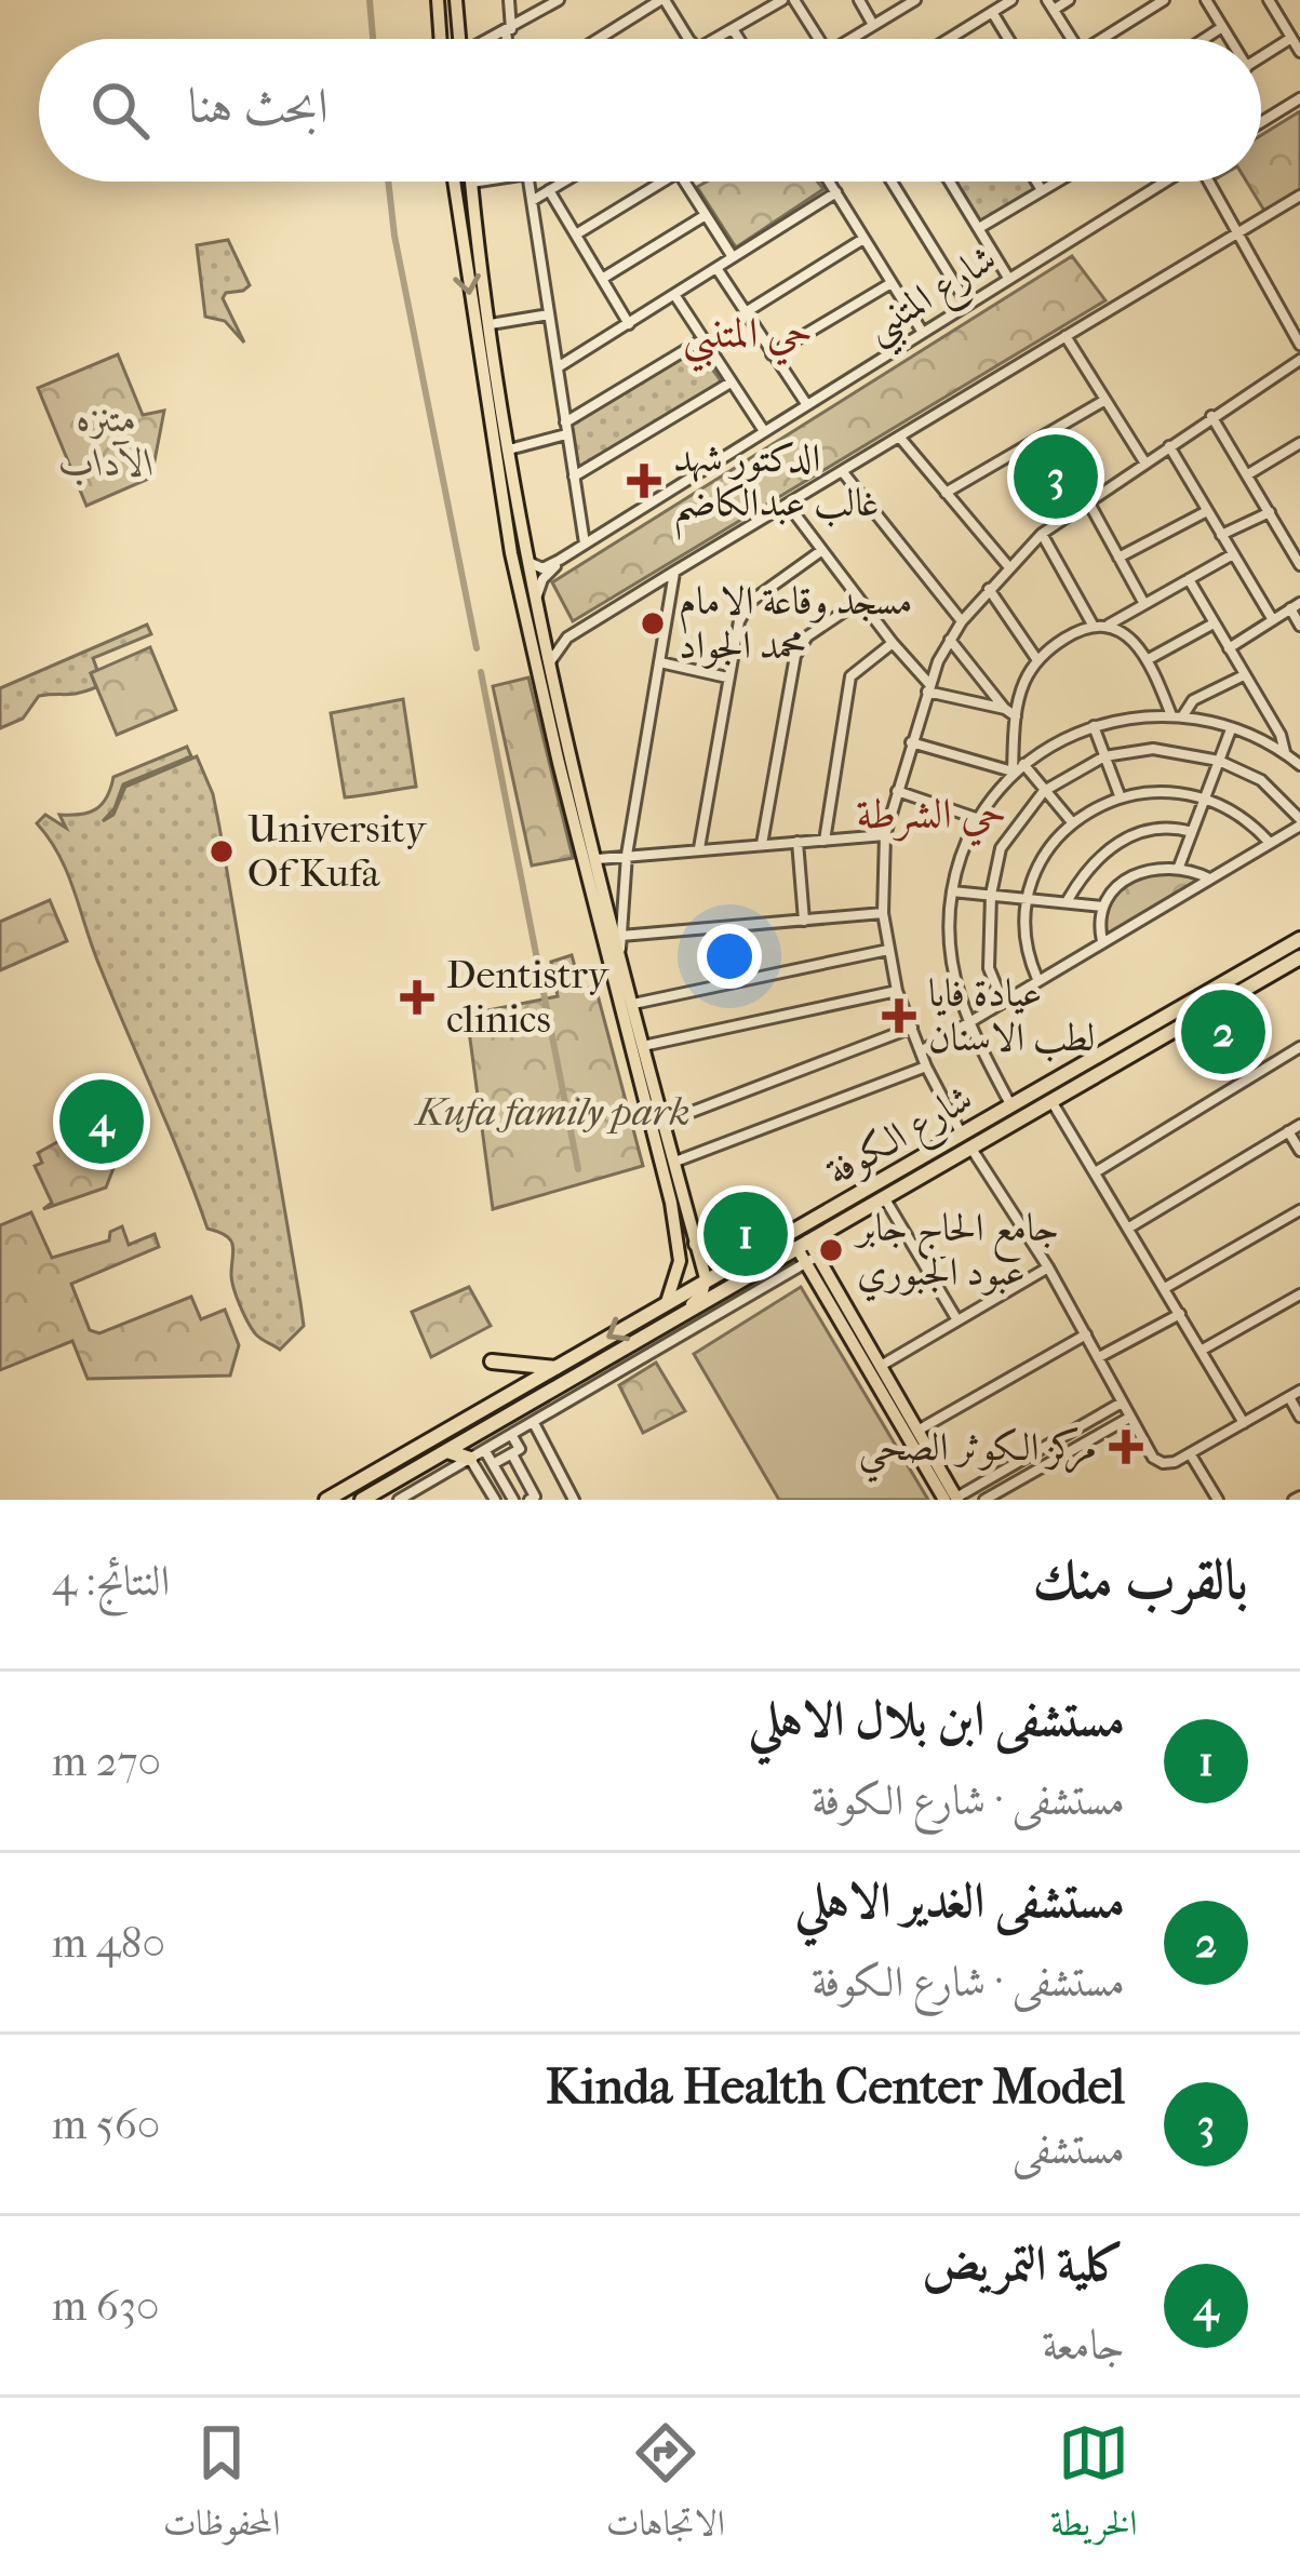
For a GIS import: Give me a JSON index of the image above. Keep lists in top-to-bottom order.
{
  "streets": {
    "highway": ["شارع الكوفة"],
    "street": ["شارع المتنبي"]
  },
  "districts": ["حي المتنبي", "حي الشرطة"],
  "parks": ["متنزه الآداب", "Kufa family park"],
  "places": {
    "health": [
      "الدكتور شهد غالب عبدالكاضم",
      "Dentistry clinics",
      "عيادة فايا لطب الاسنان",
      "مركز الكوثر الصحي"
    ],
    "other": ["مسجد وقاعة الامام محمد الجواد", "University Of Kufa", "جامع الحاج جابر عبود الجبوري"]
  },
  "page": {
    "search": "ابحث هنا",
    "pins": [
      "3",
      "2",
      "4",
      "1"
    ],
    "heading": ["بالقرب منك", "النتائج: 4"],
    "list": [
      {
        "mark": "1",
        "name": "مستشفى ابن بلال الاهلي",
        "note": "مستشفى · شارع الكوفة",
        "value": "270 m"
      },
      {
        "mark": "2",
        "name": "مستشفى الغدير الاهلي",
        "note": "مستشفى · شارع الكوفة",
        "value": "480 m"
      },
      {
        "mark": "3",
        "name": "Kinda Health Center Model",
        "note": "مستشفى",
        "value": "560 m"
      },
      {
        "mark": "4",
        "name": "كلية التمريض",
        "note": "جامعة",
        "value": "630 m"
      }
    ],
    "nav": ["الخريطة", "الاتجاهات", "المحفوظات"]
  }
}
